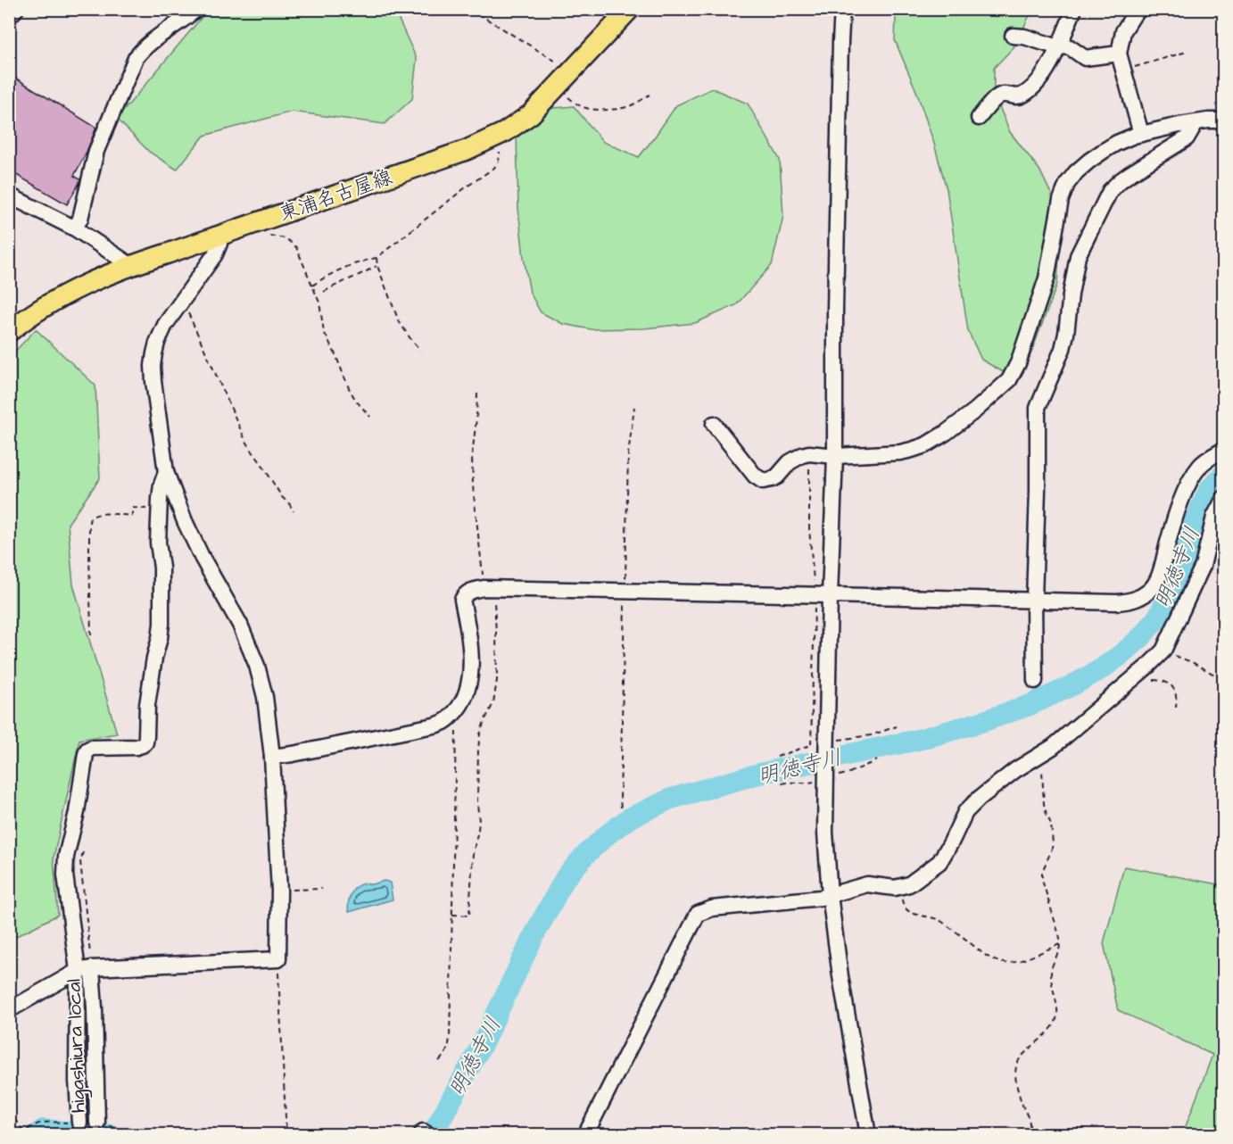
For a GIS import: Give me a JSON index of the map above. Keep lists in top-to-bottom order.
{
  "streets": {
    "main road": ["東浦名古屋線"],
    "street": ["higashiura local"]
  },
  "water": ["明徳寺川"]
}
